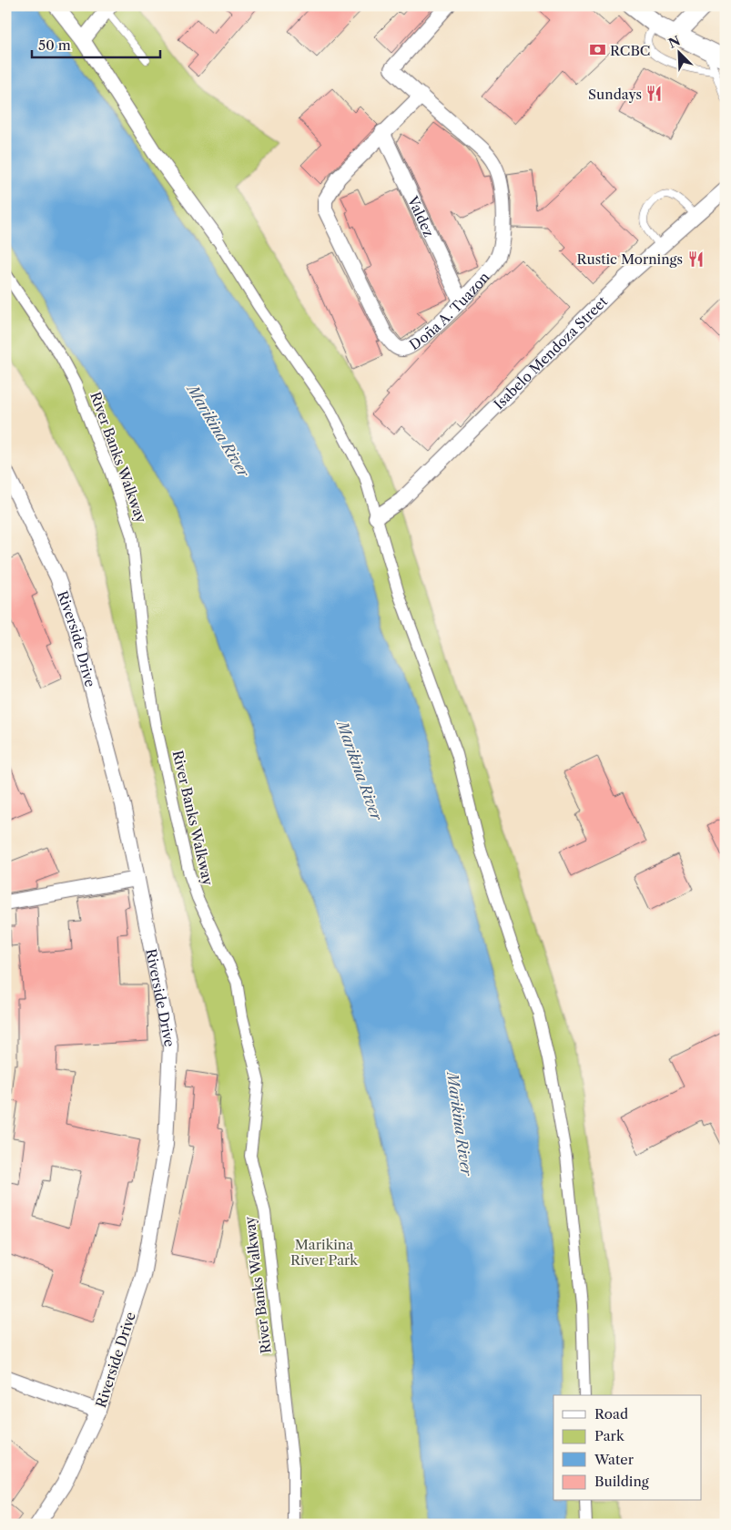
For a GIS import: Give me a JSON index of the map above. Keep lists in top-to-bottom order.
{
  "streets": {
    "street": [
      "Valdez",
      "Doña A. Tuazon",
      "Isabelo Mendoza Street",
      "River Banks Walkway",
      "Riverside Drive"
    ]
  },
  "crossings": [
    ["Valdez", "Doña A. Tuazon"]
  ],
  "water": ["Marikina River"],
  "parks": ["Marikina River Park"],
  "places": {
    "bank": ["RCBC"],
    "restaurant": ["Sundays", "Rustic Mornings"]
  },
  "legend": [
    "Road",
    "Park",
    "Water",
    "Building"
  ],
  "scale_bar": "50 m",
  "north": "top left"
}
